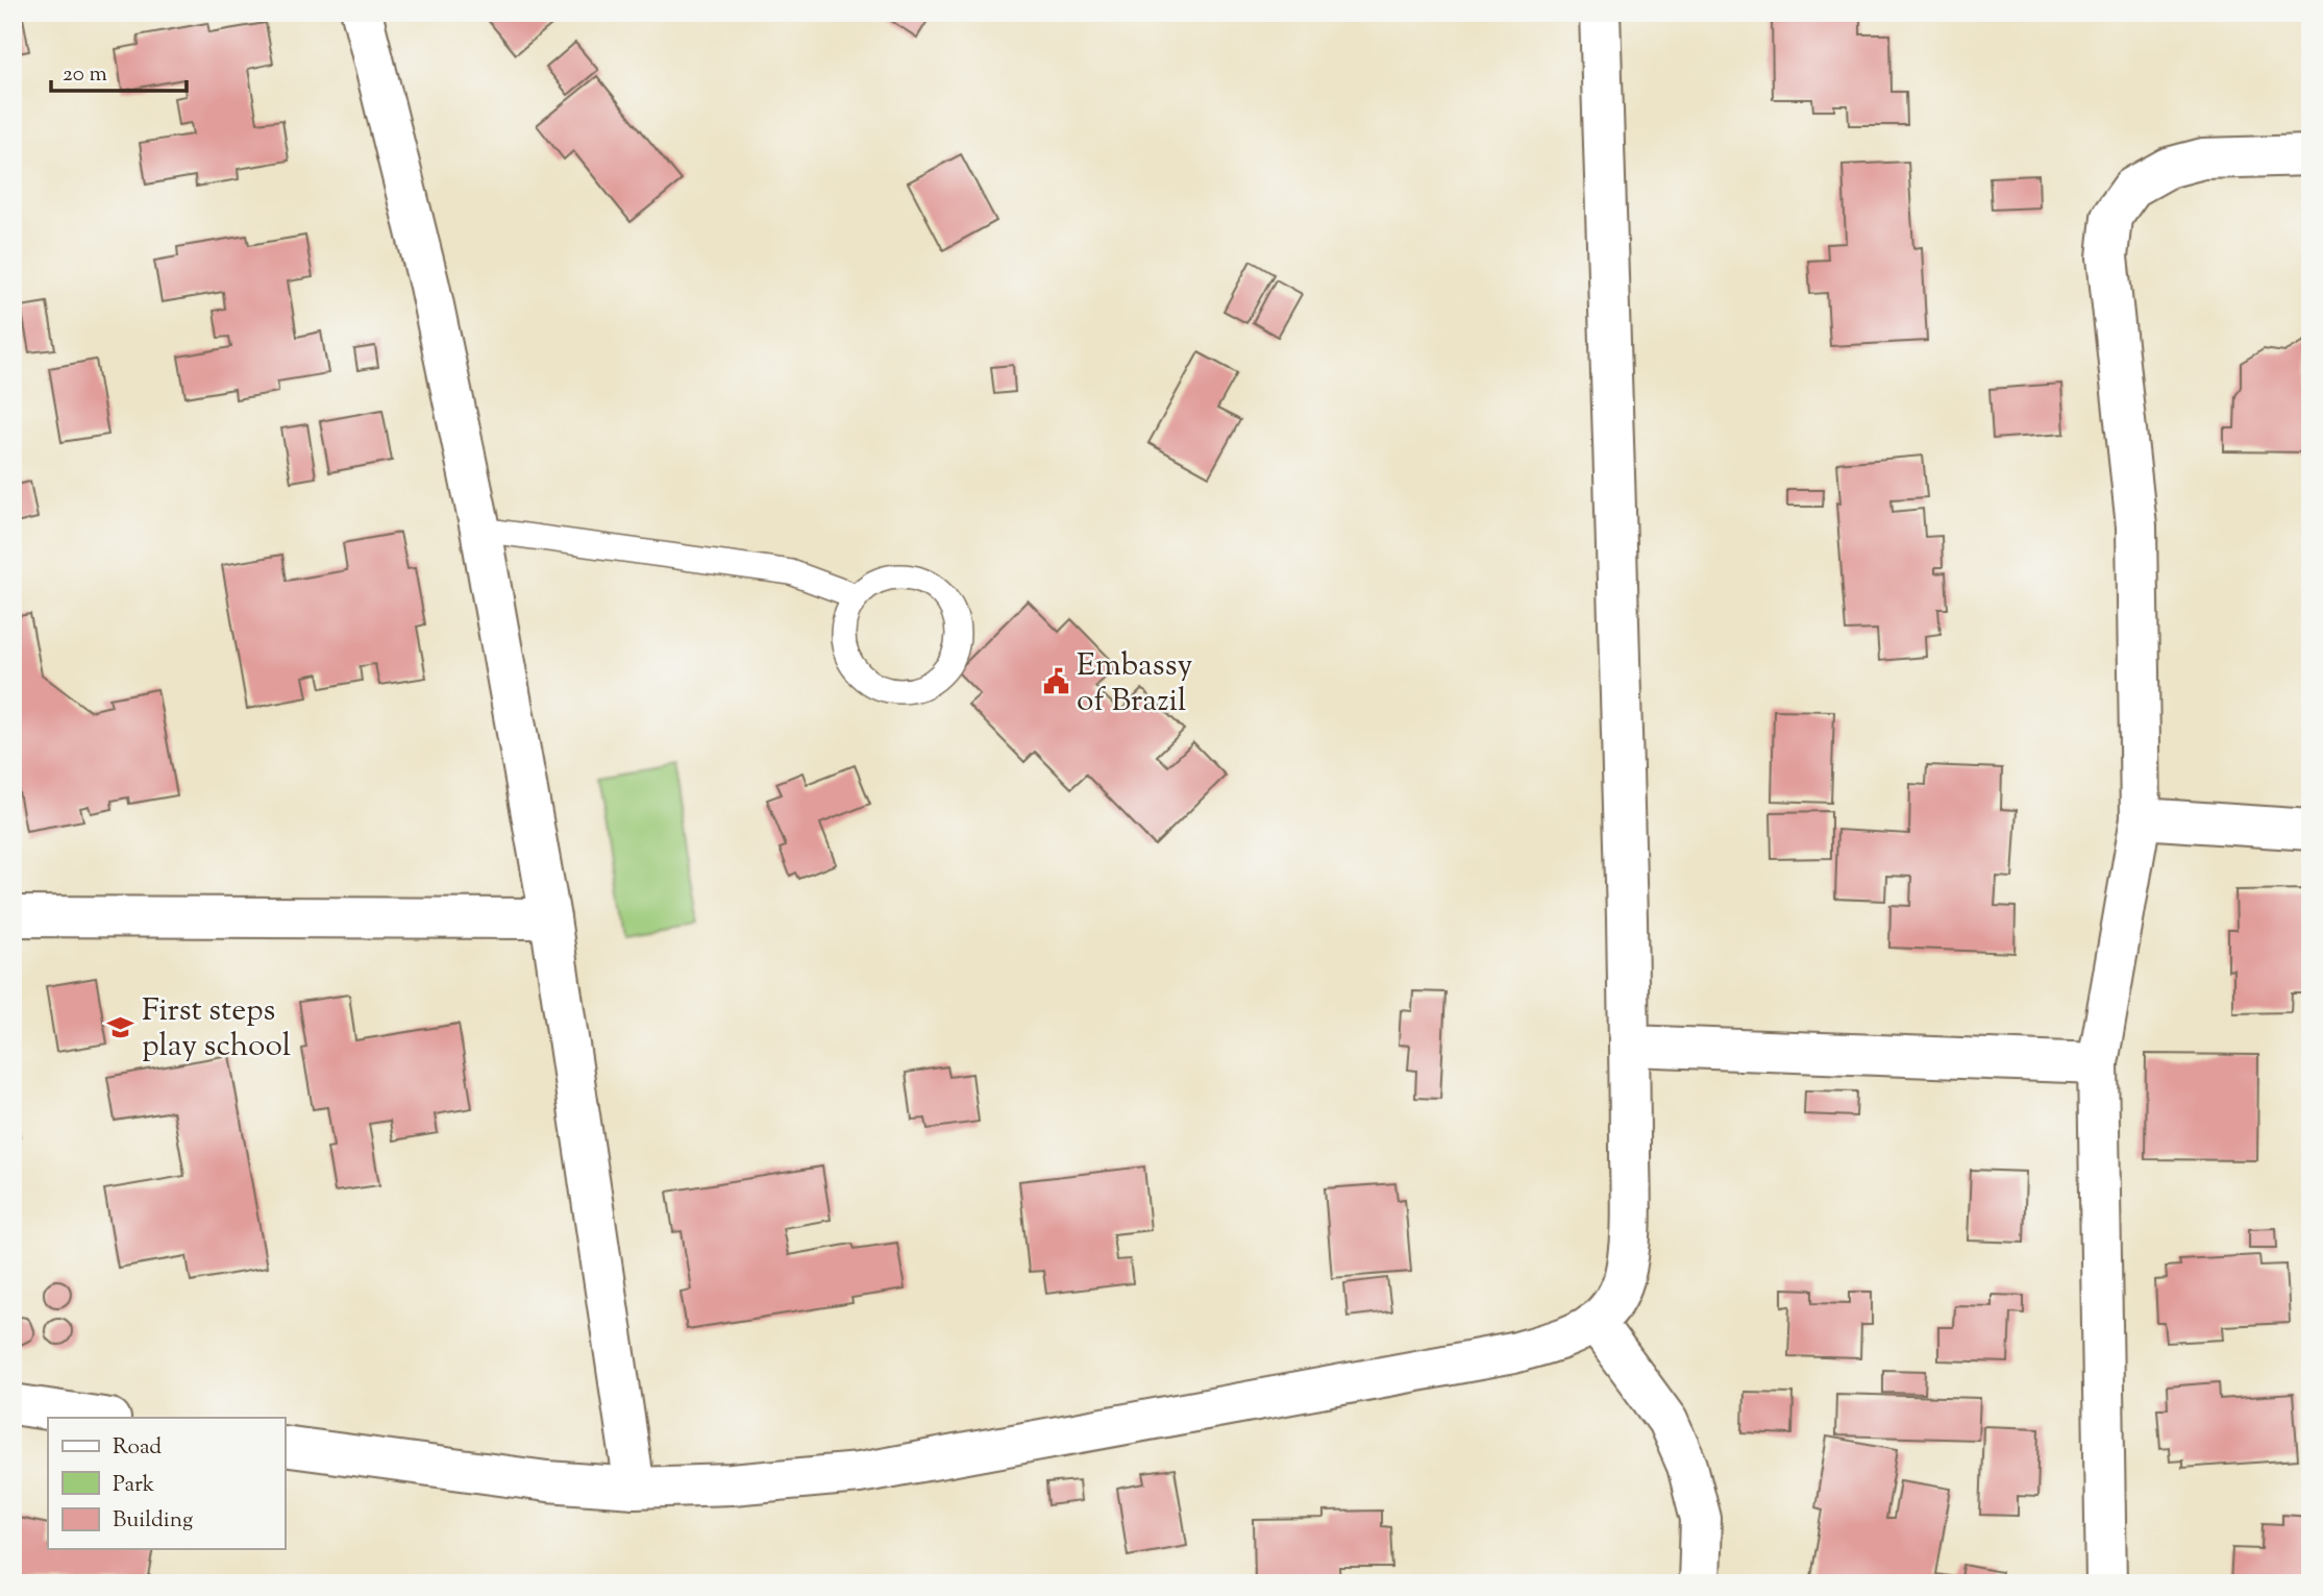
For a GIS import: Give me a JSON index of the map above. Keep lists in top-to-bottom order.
{
  "places": {
    "public building": ["Embassy of Brazil"],
    "school or university": ["First steps play school"]
  },
  "legend": ["Road", "Park", "Building"],
  "scale_bar": "20 m"
}
